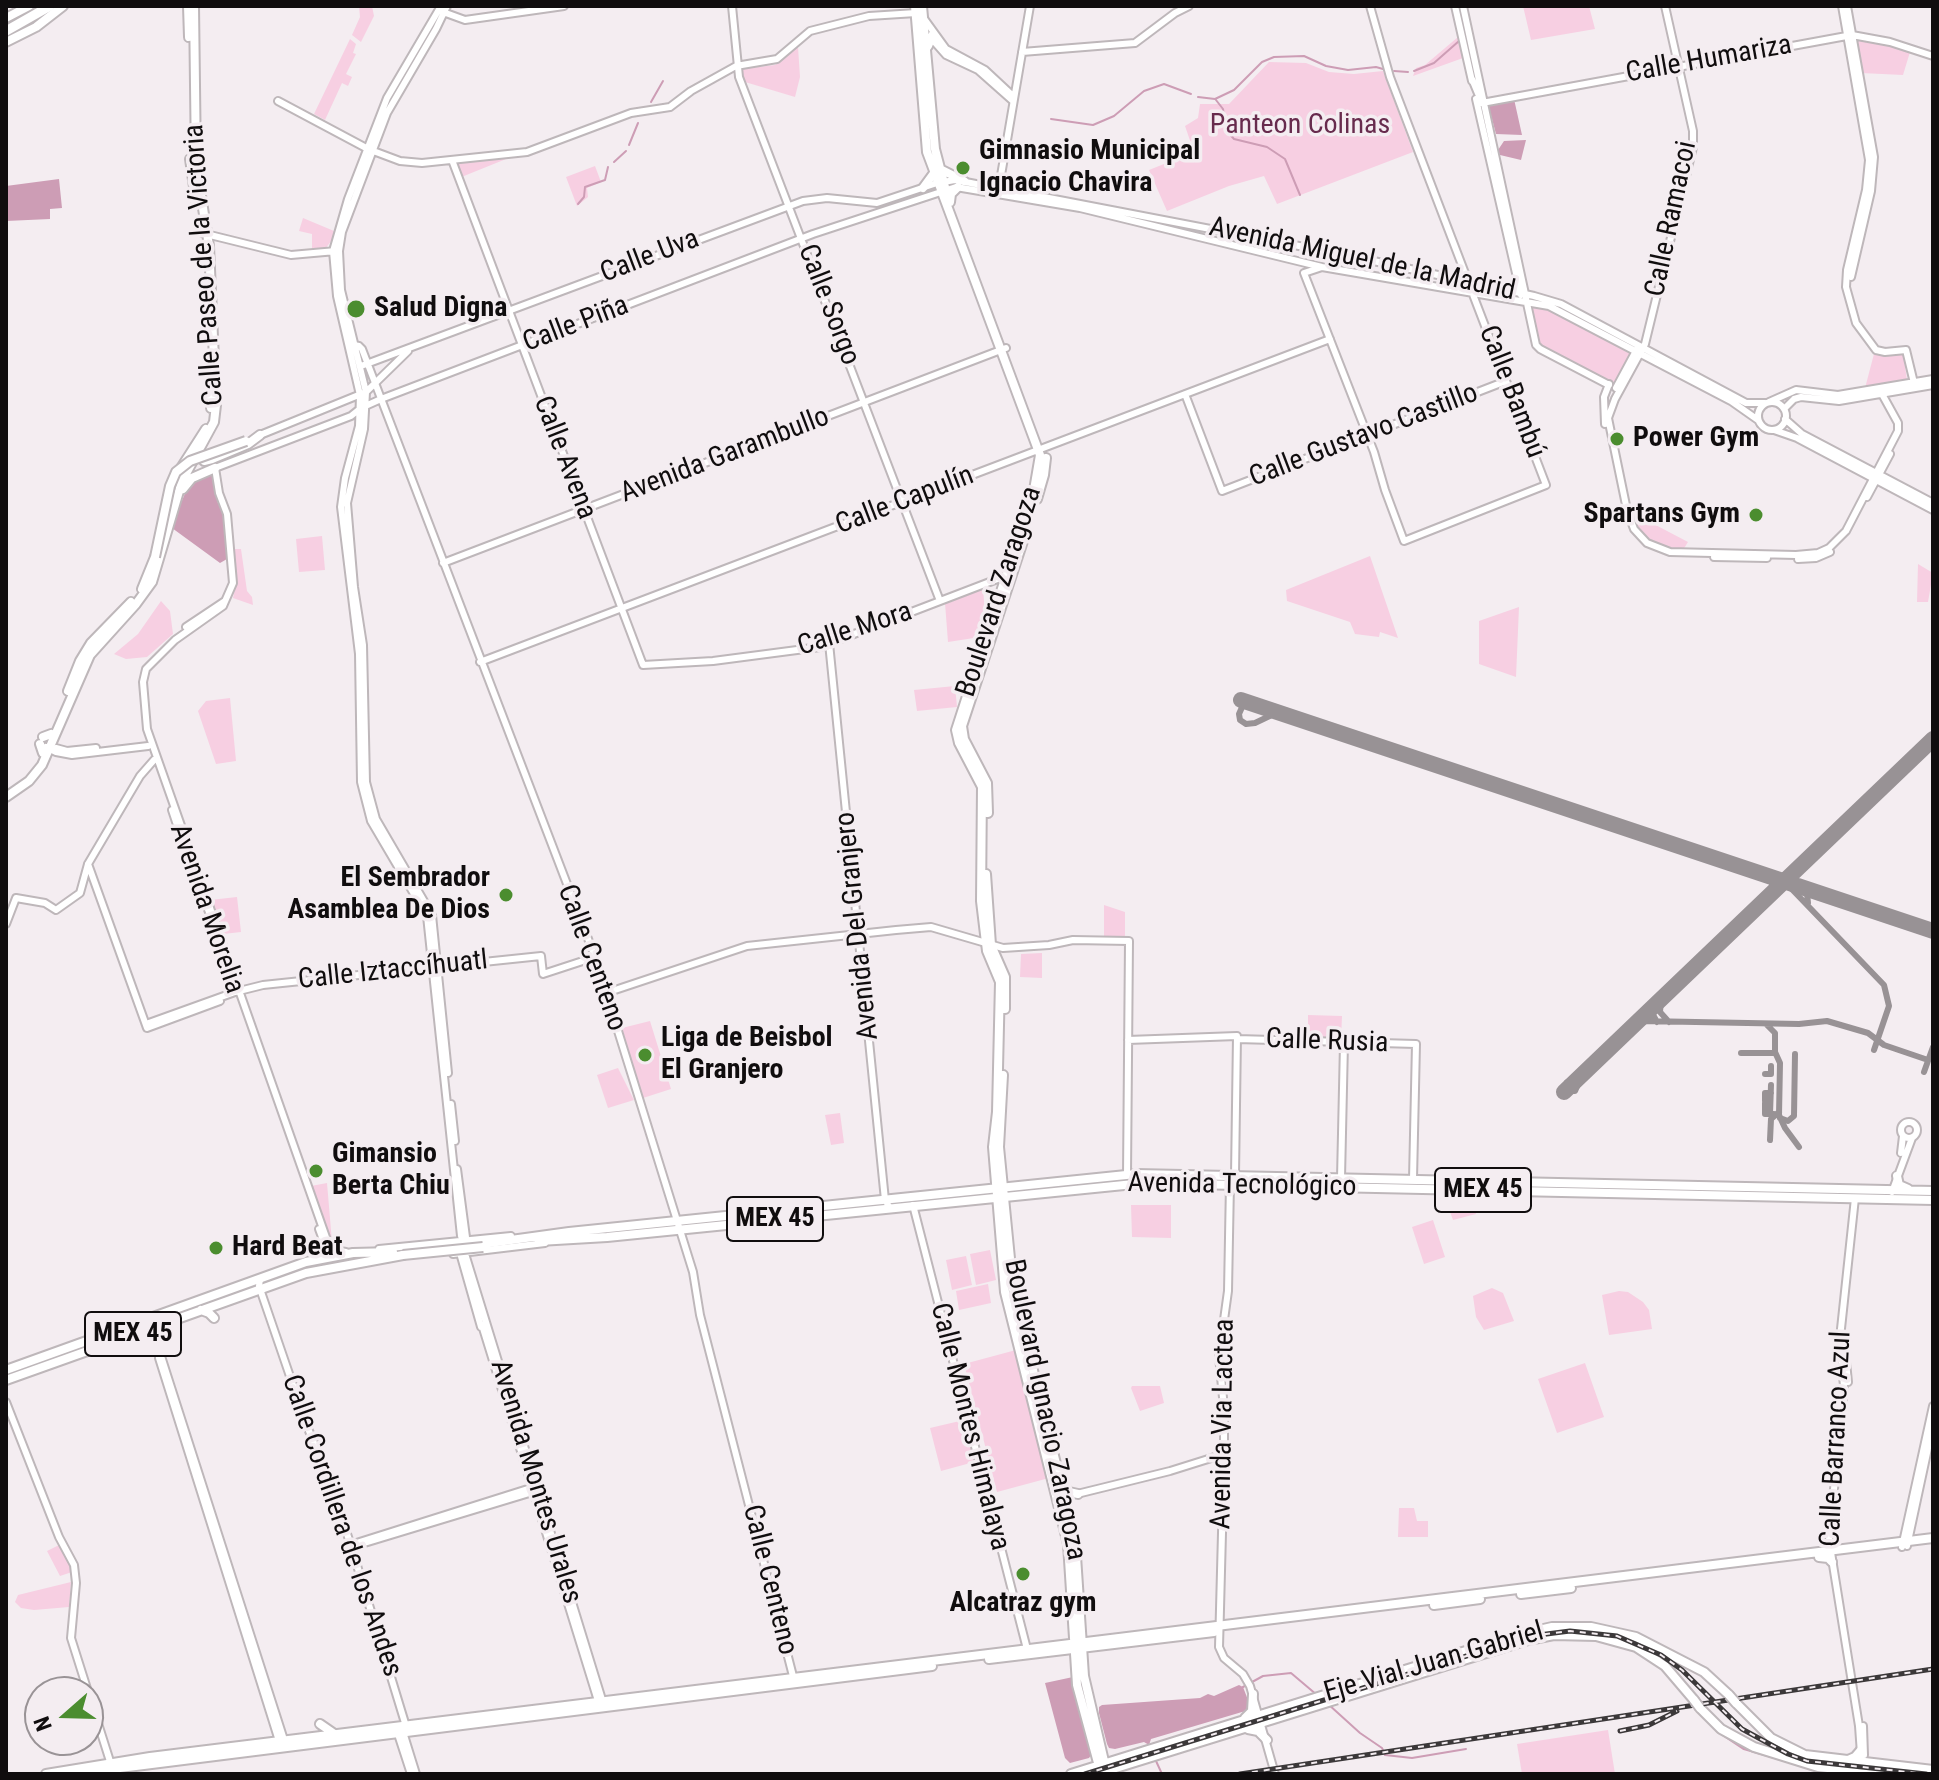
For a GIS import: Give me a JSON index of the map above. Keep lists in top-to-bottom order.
{
  "streets": {
    "main road": [
      "Calle Paseo de la Victoria",
      "Boulevard Zaragoza",
      "Avenida Tecnológico",
      "MEX 45",
      "Boulevard Ignacio Zaragoza",
      "Eje Vial Juan Gabriel"
    ],
    "street": [
      "Calle Humariza",
      "Calle Ramacoi",
      "Calle Uva",
      "Avenida Miguel de la Madrid",
      "Calle Sorgo",
      "Calle Piña",
      "Calle Bambú",
      "Calle Gustavo Castillo",
      "Avenida Garambullo",
      "Calle Avena",
      "Calle Capulín",
      "Calle Mora",
      "Avenida Morelia",
      "Avenida Del Granjero",
      "Calle Centeno",
      "Calle Iztaccíhuatl",
      "Calle Rusia",
      "Avenida Via Lactea",
      "Calle Montes Himalaya",
      "Calle Barranco Azul",
      "Avenida Montes Urales",
      "Calle Cordillera de los Andes"
    ]
  },
  "crossings": [
    ["Calle Humariza", "Calle Ramacoi"],
    ["Calle Ramacoi", "Avenida Miguel de la Madrid"],
    ["Calle Uva", "Avenida Miguel de la Madrid"],
    ["Calle Uva", "Calle Sorgo"],
    ["Calle Uva", "Calle Piña"],
    ["Calle Uva", "Calle Avena"],
    ["Calle Uva", "Boulevard Zaragoza"],
    ["Avenida Miguel de la Madrid", "Calle Bambú"],
    ["Avenida Miguel de la Madrid", "Boulevard Zaragoza"],
    ["Calle Sorgo", "Calle Piña"],
    ["Calle Sorgo", "Avenida Garambullo"],
    ["Calle Sorgo", "Calle Capulín"],
    ["Calle Sorgo", "Calle Mora"],
    ["Calle Piña", "Calle Avena"],
    ["Calle Piña", "Calle Centeno"],
    ["Calle Bambú", "Calle Gustavo Castillo"],
    ["Calle Gustavo Castillo", "Calle Capulín"],
    ["Avenida Garambullo", "Calle Avena"],
    ["Avenida Garambullo", "Boulevard Zaragoza"],
    ["Avenida Garambullo", "Calle Centeno"],
    ["Calle Avena", "Calle Capulín"],
    ["Calle Avena", "Calle Mora"],
    ["Calle Capulín", "Boulevard Zaragoza"],
    ["Calle Capulín", "Calle Centeno"],
    ["Boulevard Zaragoza", "Calle Mora"],
    ["Boulevard Zaragoza", "Avenida Tecnológico"],
    ["Boulevard Zaragoza", "Boulevard Ignacio Zaragoza"],
    ["Calle Mora", "Avenida Del Granjero"],
    ["Avenida Morelia", "Calle Iztaccíhuatl"],
    ["Avenida Morelia", "Avenida Tecnológico"],
    ["Calle Centeno", "Calle Iztaccíhuatl"],
    ["Calle Centeno", "Avenida Tecnológico"],
    ["Calle Iztaccíhuatl", "Avenida Montes Urales"],
    ["Calle Rusia", "Avenida Tecnológico"],
    ["Calle Rusia", "Avenida Via Lactea"],
    ["Avenida Tecnológico", "Boulevard Ignacio Zaragoza"],
    ["Avenida Tecnológico", "Avenida Via Lactea"],
    ["Avenida Tecnológico", "Calle Montes Himalaya"],
    ["Avenida Tecnológico", "Calle Barranco Azul"],
    ["Avenida Tecnológico", "Avenida Montes Urales"],
    ["Avenida Tecnológico", "Calle Cordillera de los Andes"],
    ["Boulevard Ignacio Zaragoza", "Eje Vial Juan Gabriel"],
    ["Calle Barranco Azul", "Eje Vial Juan Gabriel"]
  ],
  "parks": ["Panteon Colinas"],
  "places": [
    "Gimnasio Municipal Ignacio Chavira",
    "Salud Digna",
    "Power Gym",
    "Spartans Gym",
    "El Sembrador Asamblea De Dios",
    "Liga de Beisbol El Granjero",
    "Gimansio Berta Chiu",
    "Hard Beat",
    "Alcatraz gym"
  ],
  "north": "left"
}
